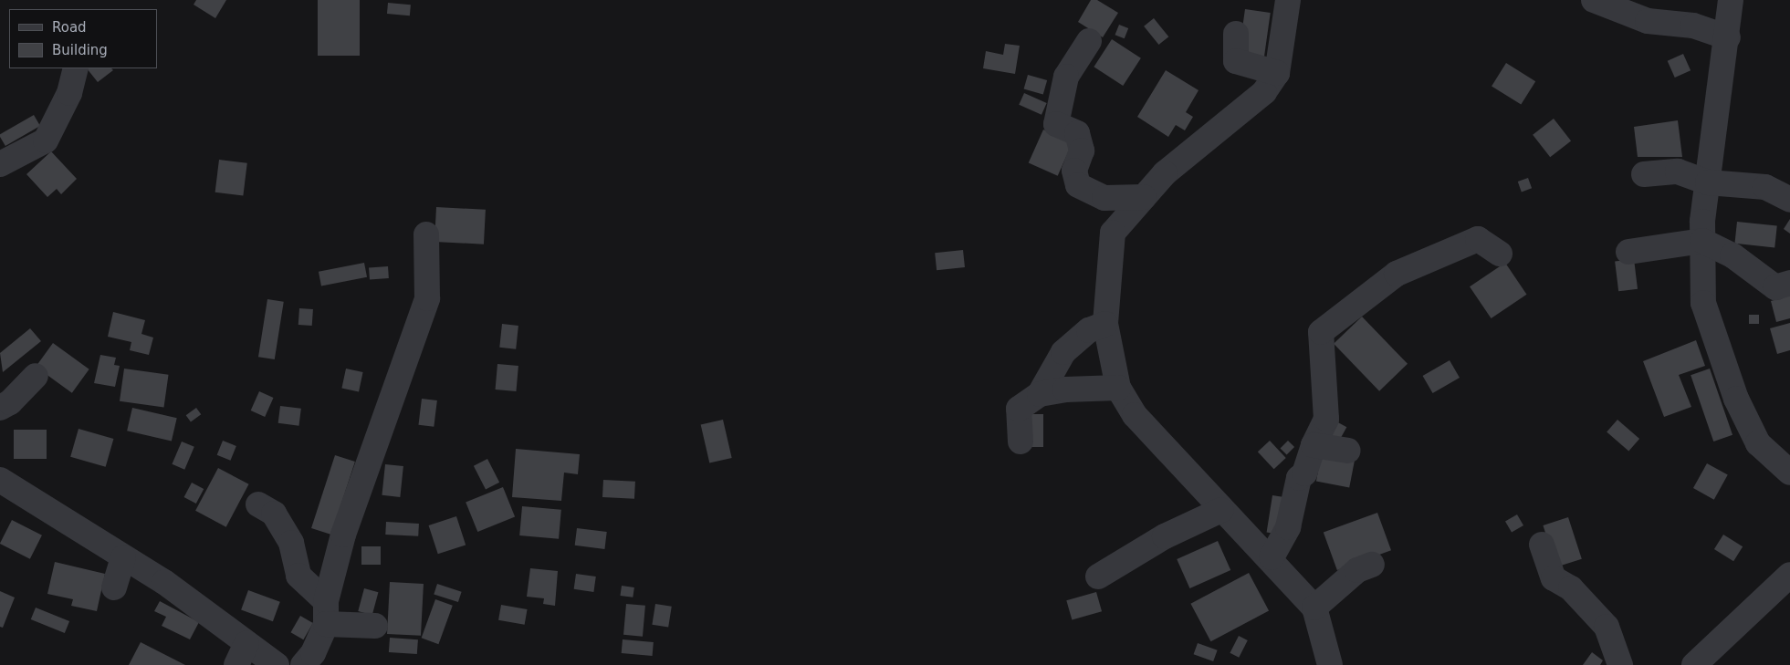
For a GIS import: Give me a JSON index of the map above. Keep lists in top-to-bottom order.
{
  "legend": ["Road", "Building"]
}
